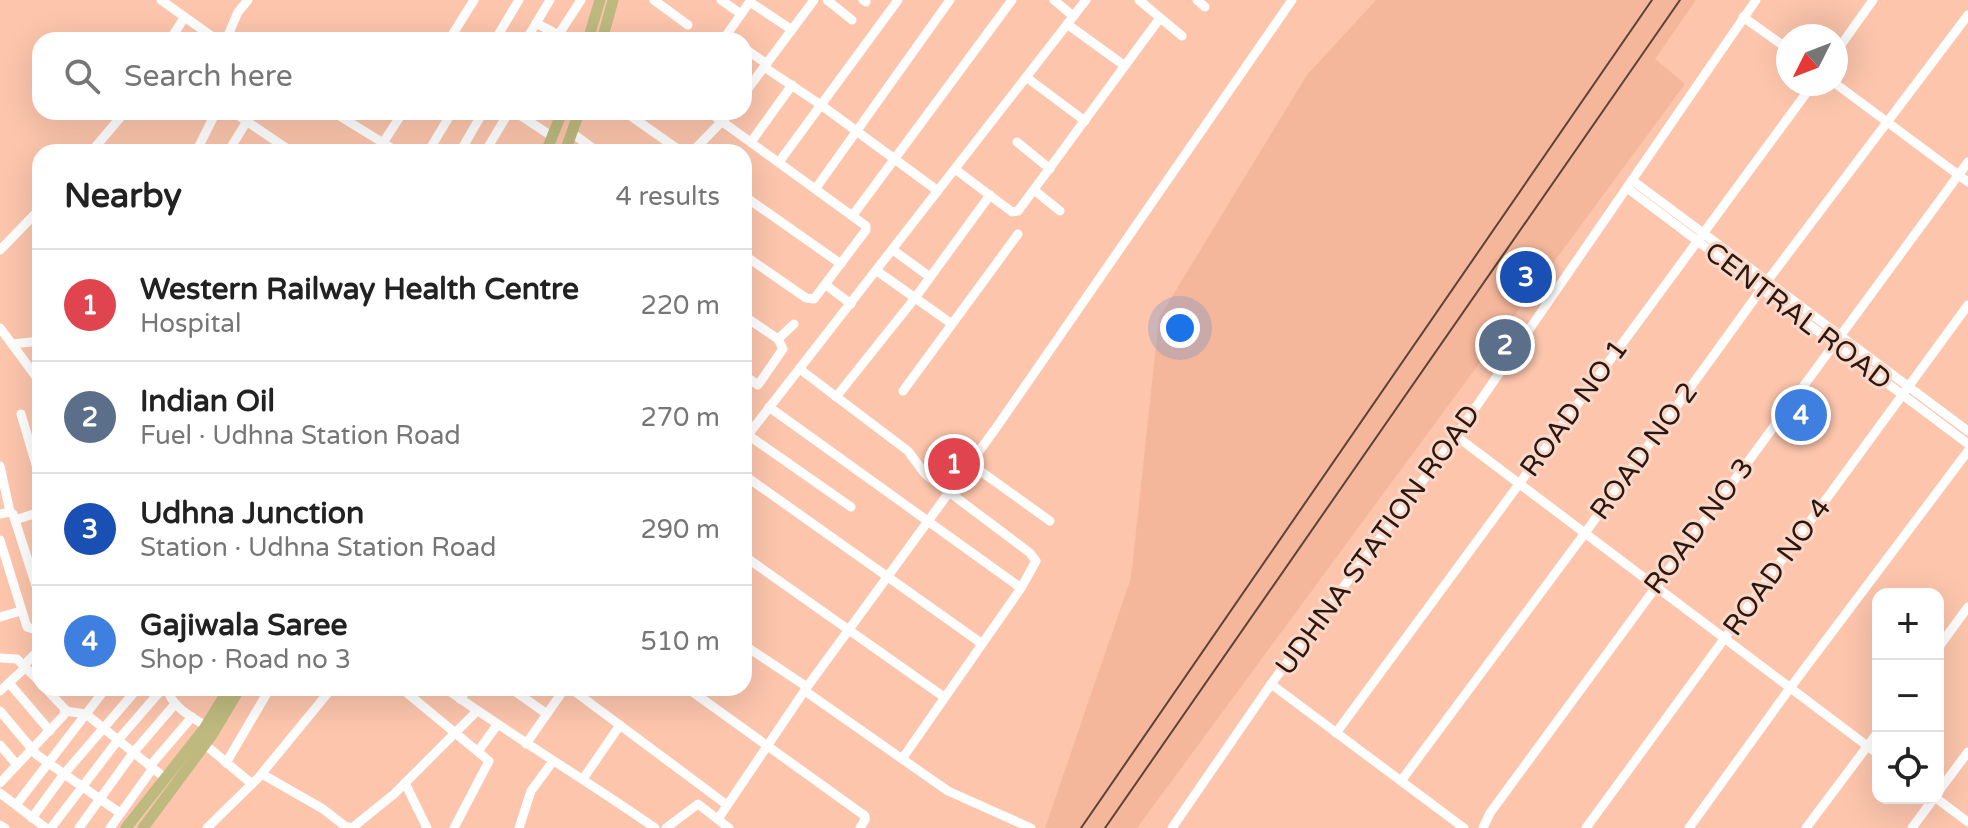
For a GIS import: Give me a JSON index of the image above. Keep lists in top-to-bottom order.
{
  "streets": {
    "street": [
      "CENTRAL ROAD",
      "ROAD NO 1",
      "ROAD NO 2",
      "ROAD NO 3",
      "UDHNA STATION ROAD",
      "ROAD NO 4"
    ]
  },
  "crossings": [
    ["CENTRAL ROAD", "ROAD NO 1"],
    ["CENTRAL ROAD", "ROAD NO 2"],
    ["CENTRAL ROAD", "ROAD NO 3"],
    ["CENTRAL ROAD", "UDHNA STATION ROAD"],
    ["CENTRAL ROAD", "ROAD NO 4"]
  ],
  "north": "bottom left",
  "page": {
    "search": "Search here",
    "heading": ["Nearby", "4 results"],
    "pins": [
      "3",
      "2",
      "4",
      "1"
    ],
    "list": [
      {
        "mark": "1",
        "name": "Western Railway Health Centre",
        "note": "Hospital",
        "value": "220 m"
      },
      {
        "mark": "2",
        "name": "Indian Oil",
        "note": "Fuel · Udhna Station Road",
        "value": "270 m"
      },
      {
        "mark": "3",
        "name": "Udhna Junction",
        "note": "Station · Udhna Station Road",
        "value": "290 m"
      },
      {
        "mark": "4",
        "name": "Gajiwala Saree",
        "note": "Shop · Road no 3",
        "value": "510 m"
      }
    ],
    "map_buttons": ["+", "−"]
  }
}
